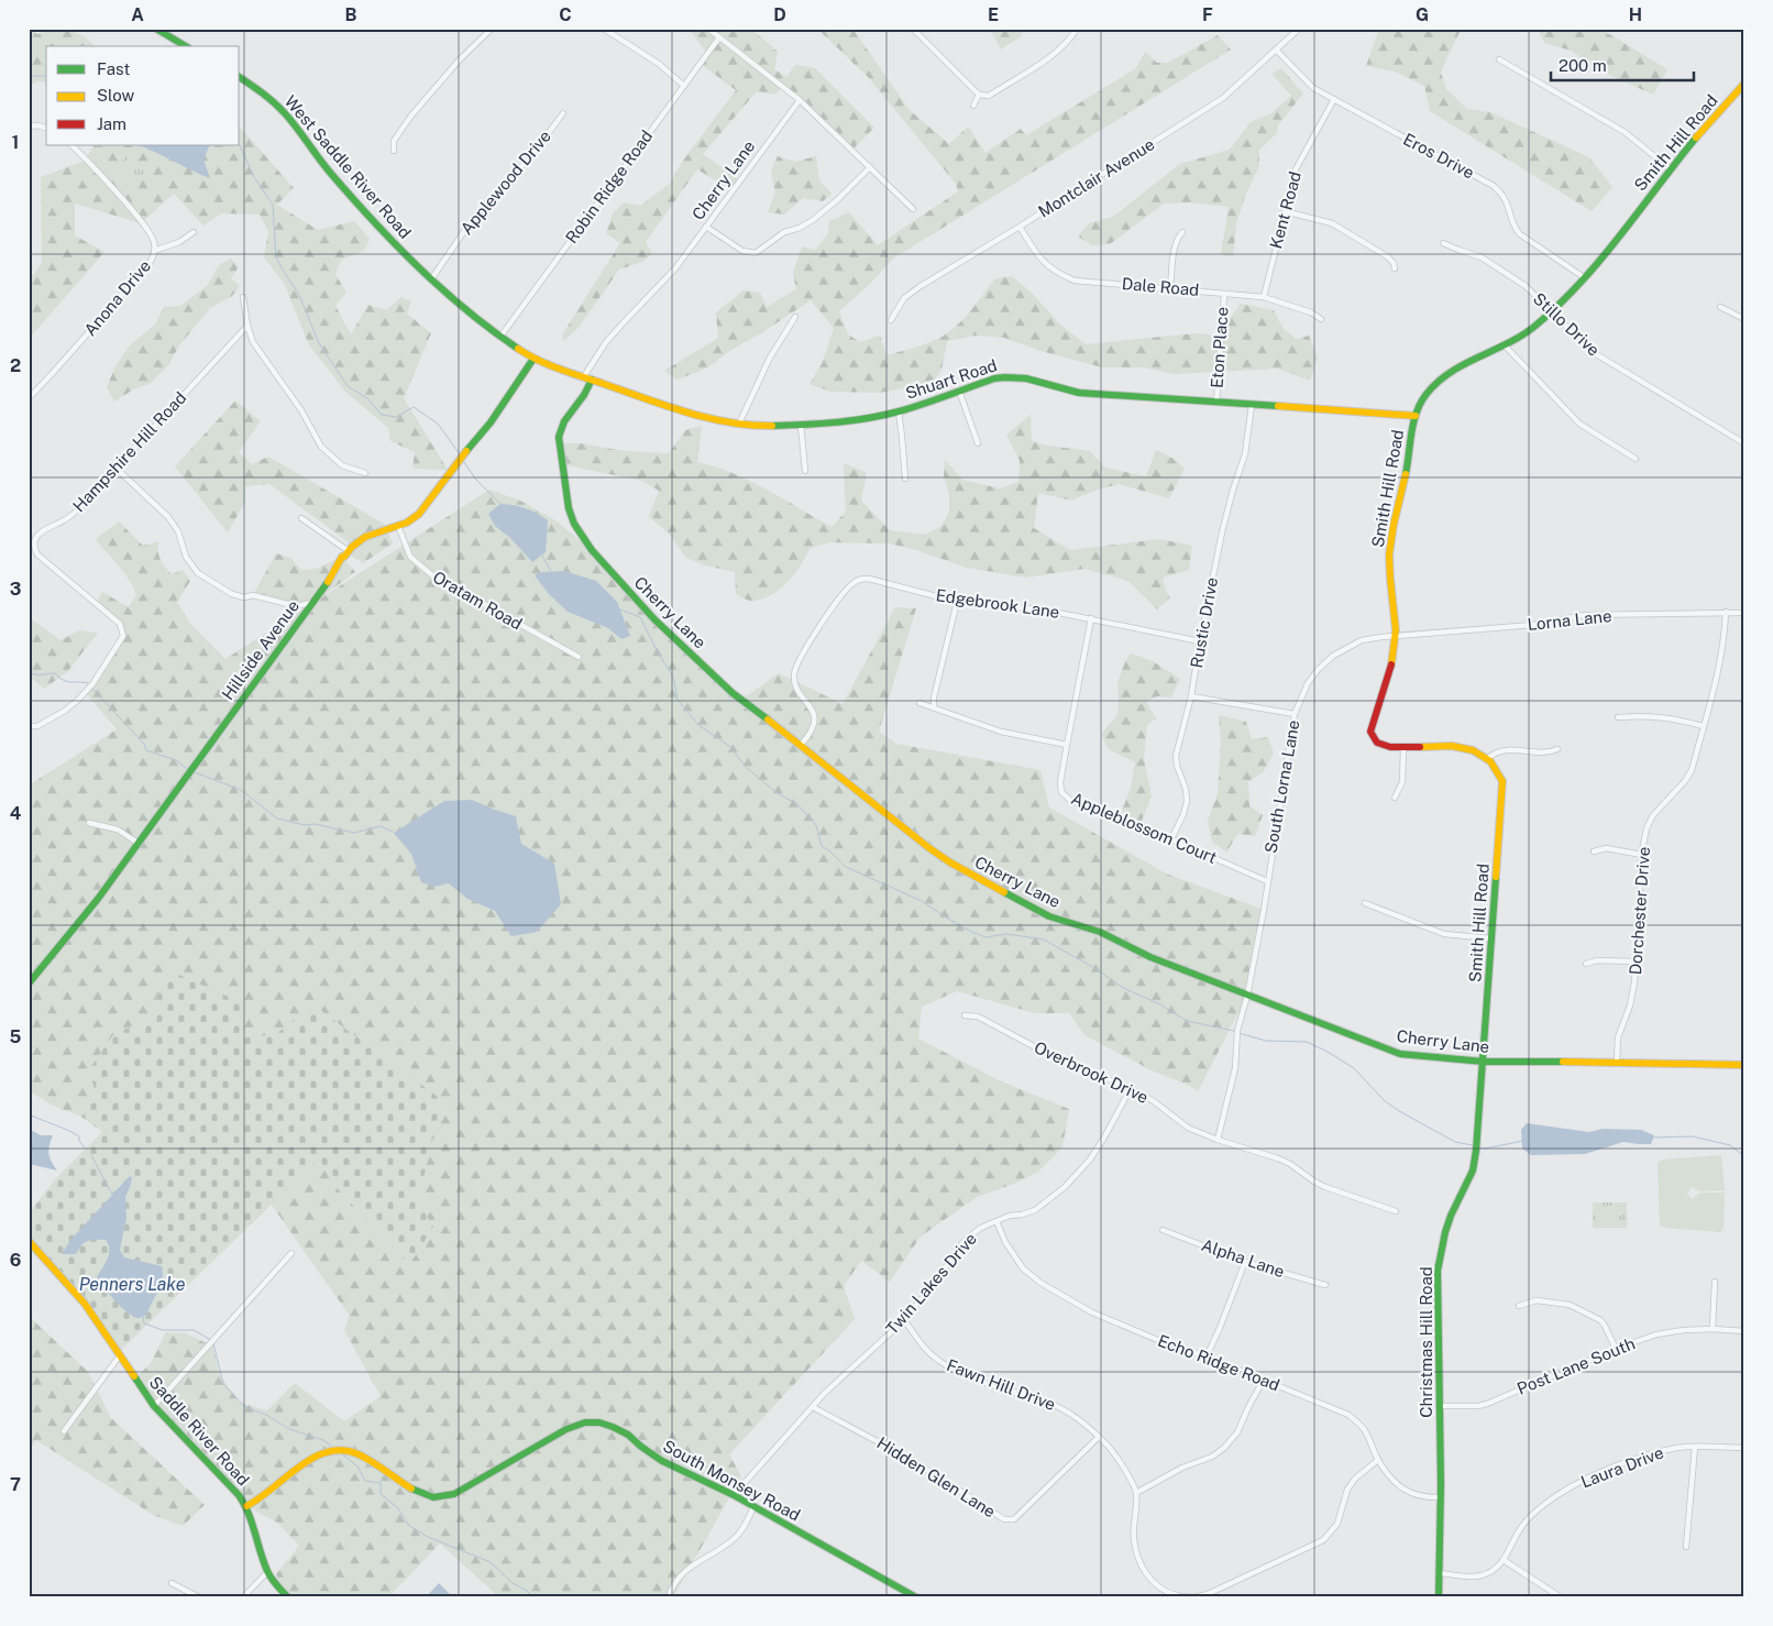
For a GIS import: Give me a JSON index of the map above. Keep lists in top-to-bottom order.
{
  "streets": {
    "street": [
      "Smith Hill Road",
      "Eros Drive",
      "West Saddle River Road",
      "Montclair Avenue",
      "Cherry Lane",
      "Applewood Drive",
      "Robin Ridge Road",
      "Kent Road",
      "Dale Road",
      "Anona Drive",
      "Stillo Drive",
      "Eton Place",
      "Shuart Road",
      "Hampshire Hill Road",
      "Oratam Road",
      "Edgebrook Lane",
      "Lorna Lane",
      "Rustic Drive",
      "Hillside Avenue",
      "South Lorna Lane",
      "Appleblossom Court",
      "Dorchester Drive",
      "Overbrook Drive",
      "Alpha Lane",
      "Twin Lakes Drive",
      "Christmas Hill Road",
      "Echo Ridge Road",
      "Post Lane South",
      "Fawn Hill Drive",
      "Saddle River Road",
      "Laura Drive",
      "Hidden Glen Lane",
      "South Monsey Road"
    ]
  },
  "crossings": [
    ["Smith Hill Road", "Eros Drive"],
    ["Smith Hill Road", "Cherry Lane"],
    ["Smith Hill Road", "Stillo Drive"],
    ["Smith Hill Road", "Shuart Road"],
    ["Smith Hill Road", "Lorna Lane"],
    ["Smith Hill Road", "South Lorna Lane"],
    ["Smith Hill Road", "Christmas Hill Road"],
    ["Eros Drive", "Montclair Avenue"],
    ["Eros Drive", "Kent Road"],
    ["West Saddle River Road", "Cherry Lane"],
    ["West Saddle River Road", "Applewood Drive"],
    ["West Saddle River Road", "Robin Ridge Road"],
    ["West Saddle River Road", "Shuart Road"],
    ["West Saddle River Road", "Hillside Avenue"],
    ["Montclair Avenue", "Dale Road"],
    ["Cherry Lane", "Edgebrook Lane"],
    ["Cherry Lane", "South Lorna Lane"],
    ["Cherry Lane", "Dorchester Drive"],
    ["Cherry Lane", "Christmas Hill Road"],
    ["Kent Road", "Dale Road"],
    ["Dale Road", "Eton Place"],
    ["Eton Place", "Shuart Road"],
    ["Shuart Road", "Rustic Drive"],
    ["Oratam Road", "Hillside Avenue"],
    ["Edgebrook Lane", "Rustic Drive"],
    ["Edgebrook Lane", "Appleblossom Court"],
    ["Lorna Lane", "South Lorna Lane"],
    ["Lorna Lane", "Dorchester Drive"],
    ["Rustic Drive", "Appleblossom Court"],
    ["South Lorna Lane", "Appleblossom Court"],
    ["South Lorna Lane", "Overbrook Drive"],
    ["Overbrook Drive", "Twin Lakes Drive"],
    ["Twin Lakes Drive", "Echo Ridge Road"],
    ["Twin Lakes Drive", "Fawn Hill Drive"],
    ["Twin Lakes Drive", "Hidden Glen Lane"],
    ["Twin Lakes Drive", "South Monsey Road"],
    ["Christmas Hill Road", "Echo Ridge Road"],
    ["Christmas Hill Road", "Post Lane South"],
    ["Christmas Hill Road", "Laura Drive"],
    ["Fawn Hill Drive", "Hidden Glen Lane"],
    ["Saddle River Road", "South Monsey Road"]
  ],
  "water": ["Penners Lake"],
  "legend": ["Fast", "Slow", "Jam"],
  "scale_bar": "200 m",
  "grid": {
    "columns": [
      "A",
      "B",
      "C",
      "D",
      "E",
      "F",
      "G",
      "H"
    ],
    "rows": [
      "1",
      "2",
      "3",
      "4",
      "5",
      "6",
      "7"
    ]
  }
}
